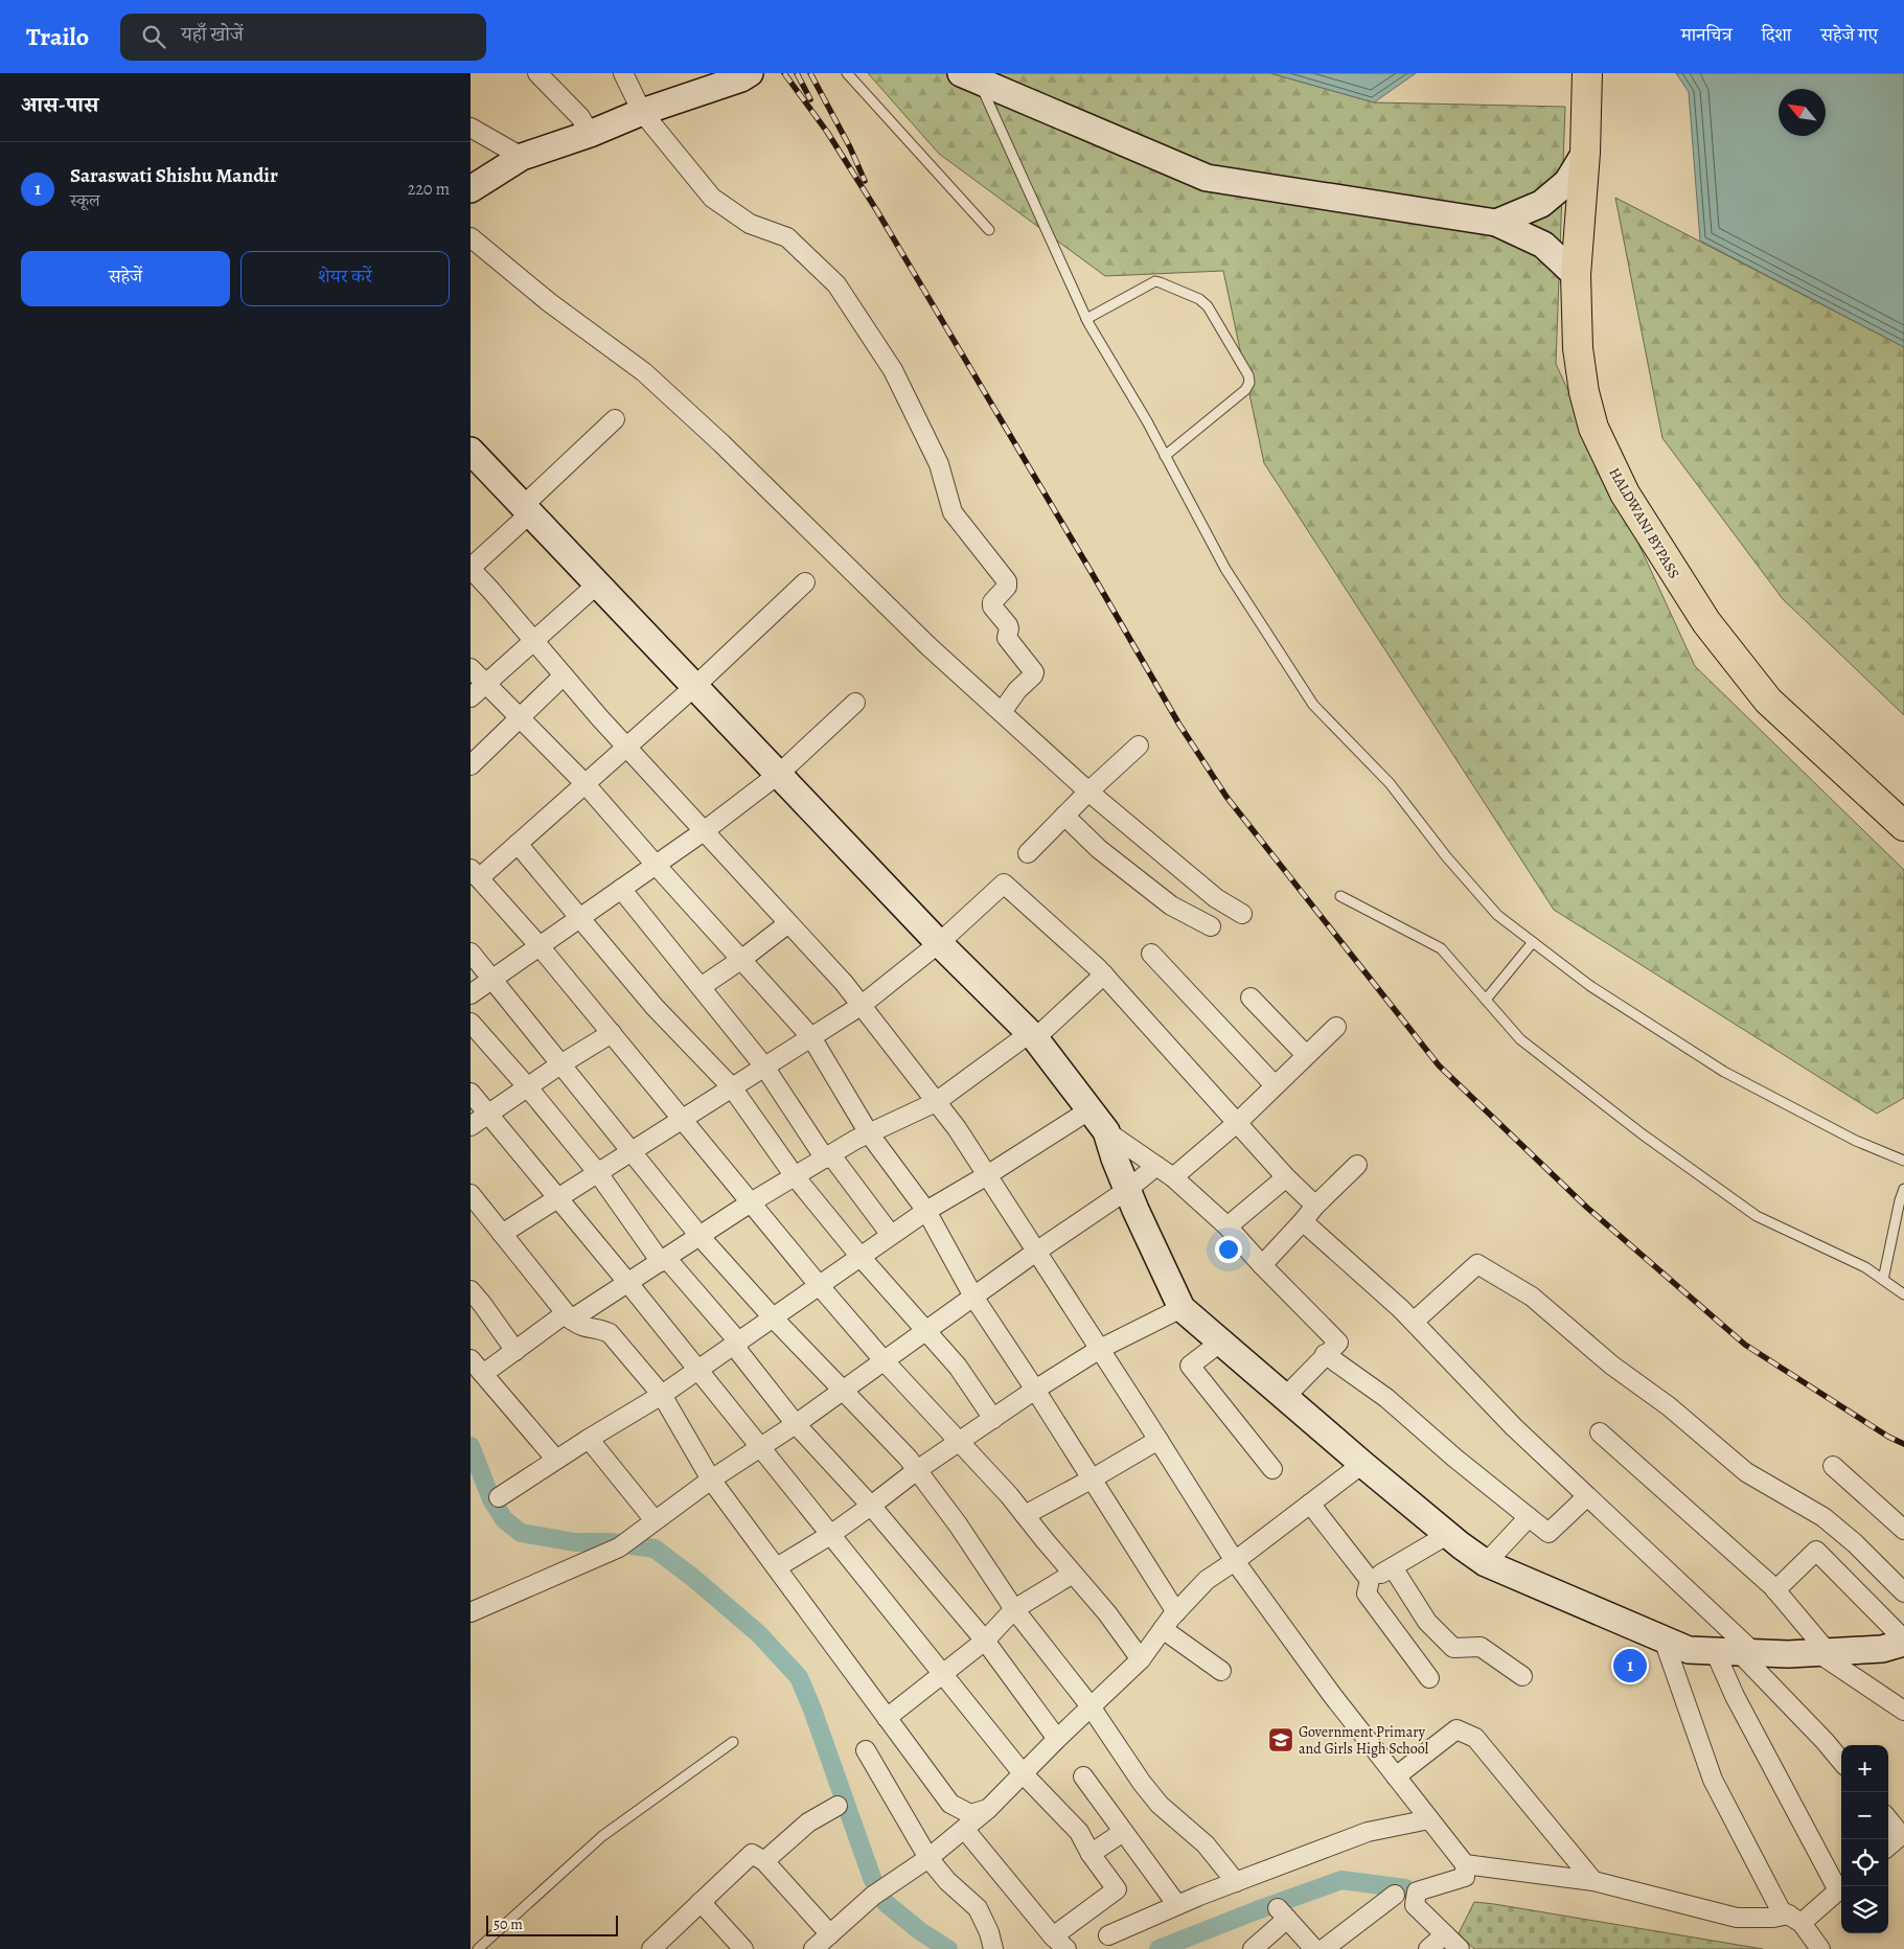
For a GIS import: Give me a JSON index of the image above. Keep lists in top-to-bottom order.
{
  "streets": {
    "main road": ["HALDWANI BYPASS"]
  },
  "places": {
    "school or university": ["Government Primary and Girls High School"]
  },
  "scale_bar": "50 m",
  "north": "top left",
  "page": {
    "header": "Trailo",
    "search": "यहाँ खोजें",
    "nav": ["मानचित्र", "दिशा", "सहेजे गए"],
    "heading": "आस-पास",
    "list": [
      {
        "mark": "1",
        "name": "Saraswati Shishu Mandir",
        "note": "स्कूल",
        "value": "220 m"
      }
    ],
    "buttons": ["सहेजें", "शेयर करें"],
    "pins": "1",
    "map_buttons": ["+", "−"],
    "scale": "50 m"
  }
}
